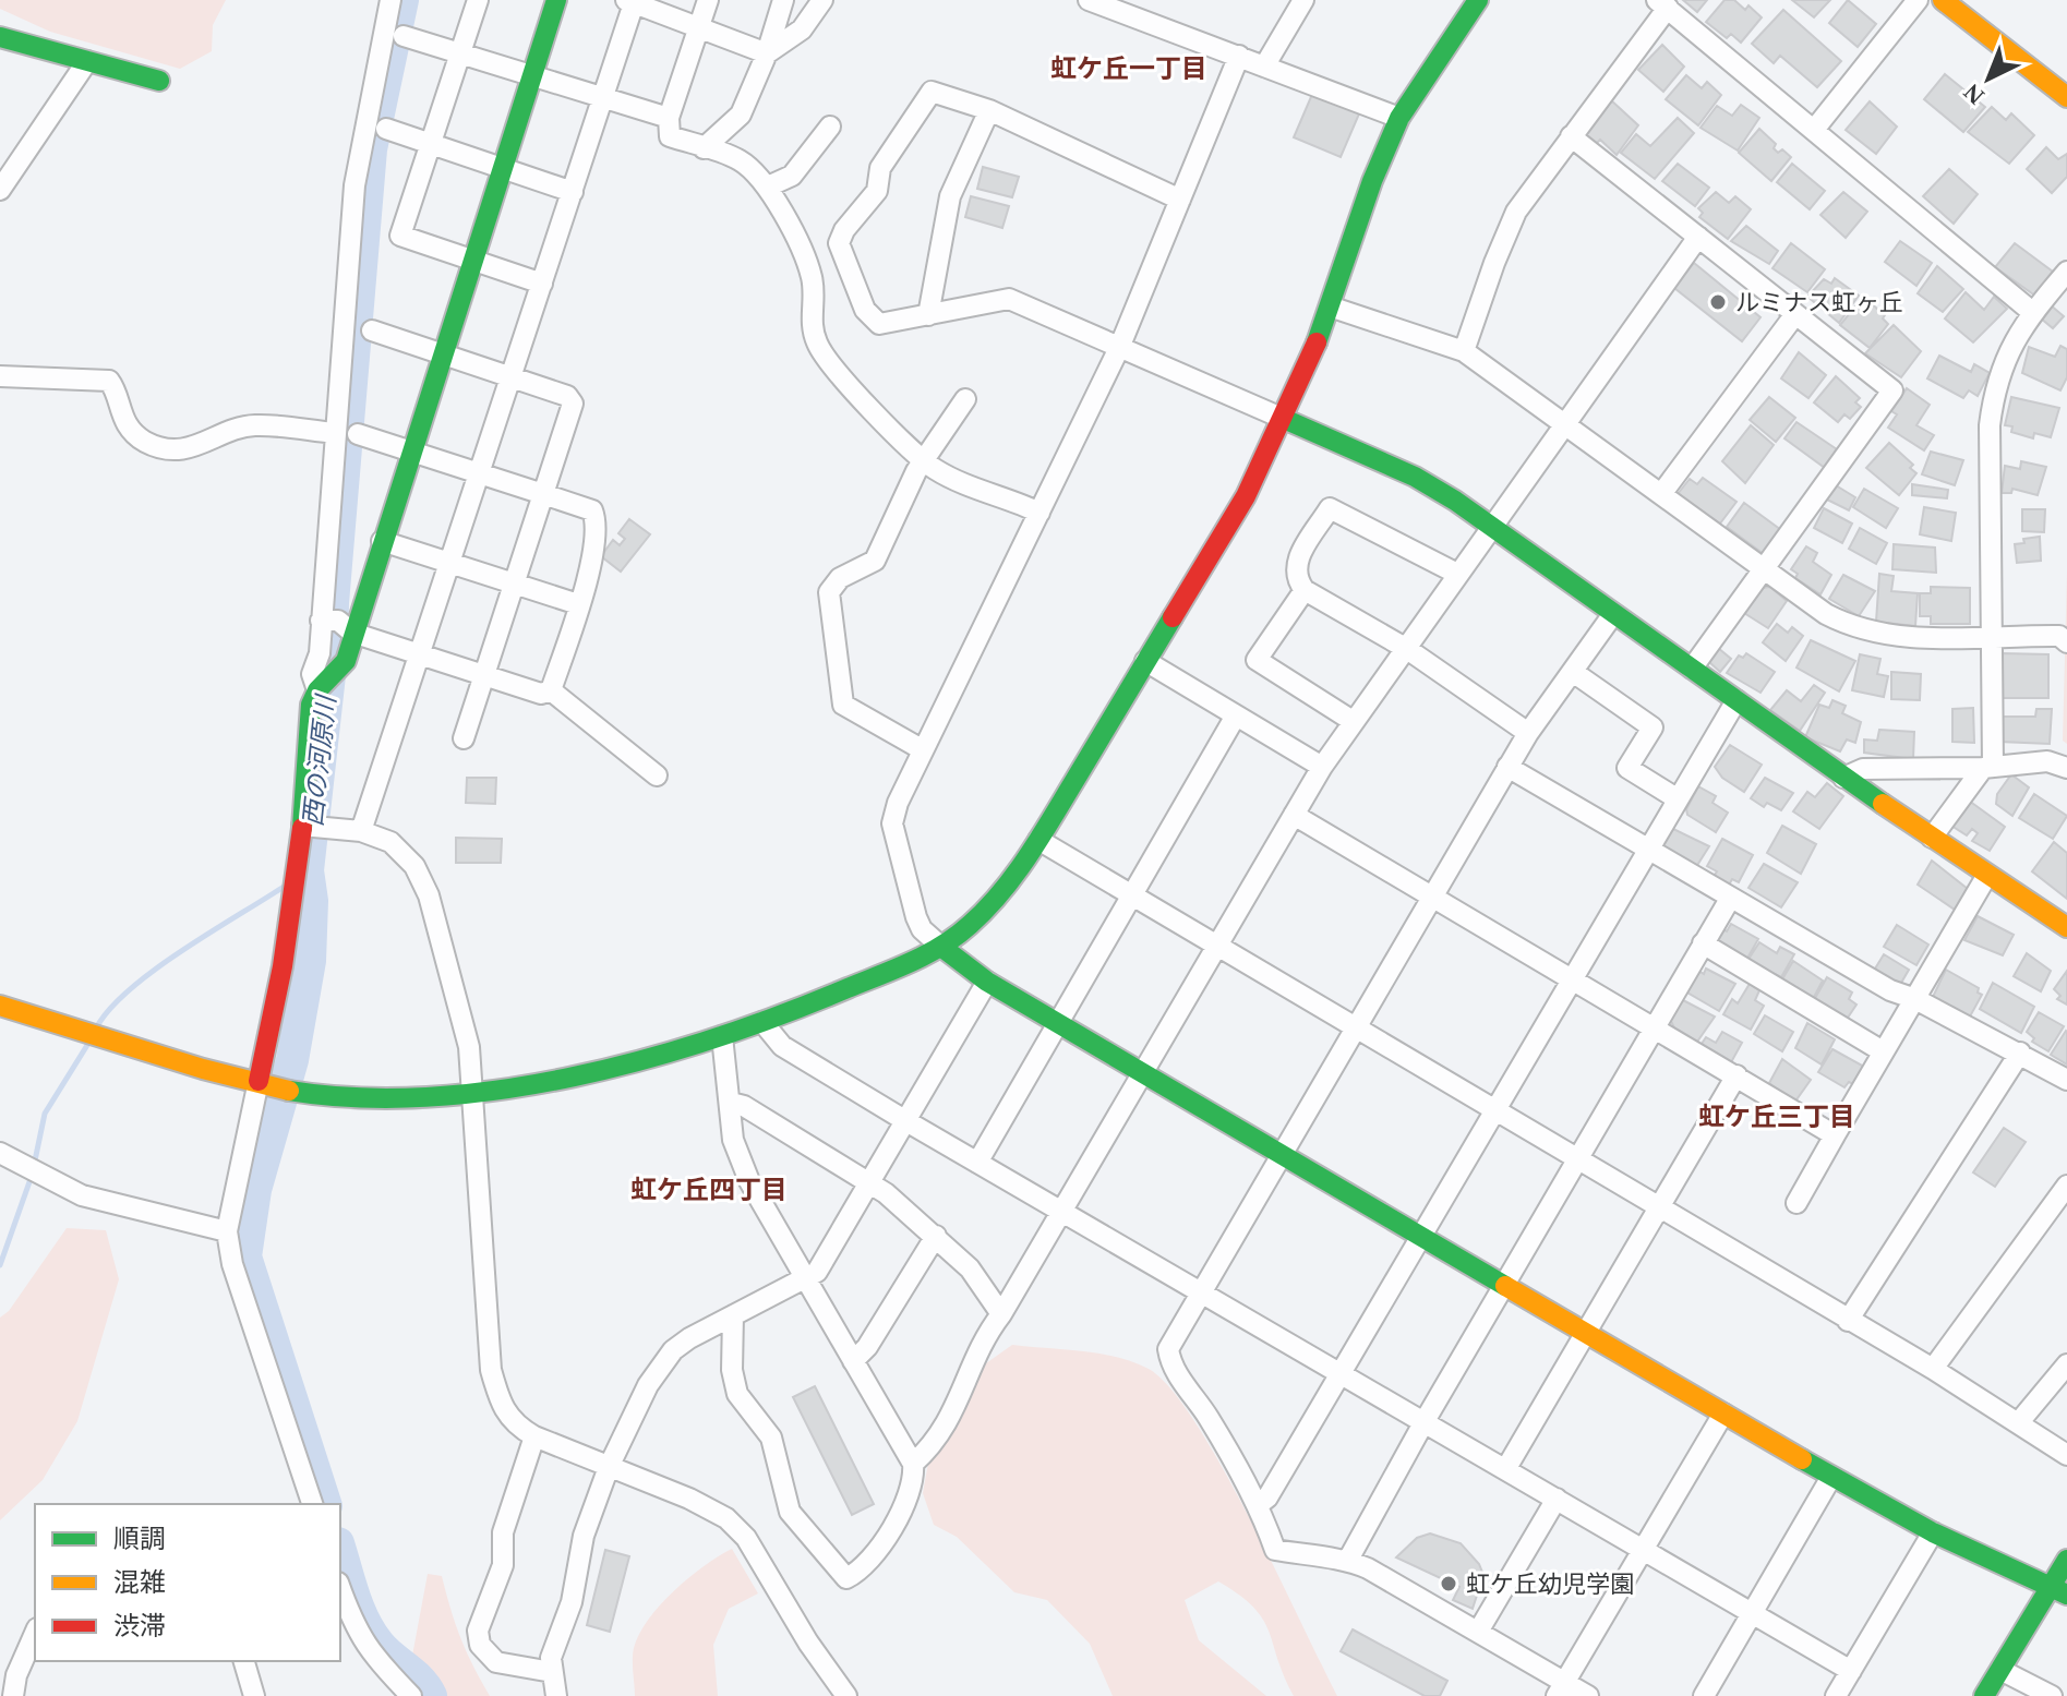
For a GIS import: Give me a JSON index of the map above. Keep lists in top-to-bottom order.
{
  "districts": ["虹ケ丘一丁目", "虹ケ丘三丁目", "虹ケ丘四丁目"],
  "water": ["西の河原川"],
  "places": ["ルミナス虹ヶ丘", "虹ケ丘幼児学園"],
  "legend": ["順調", "混雑", "渋滞"],
  "north": "bottom left"
}
